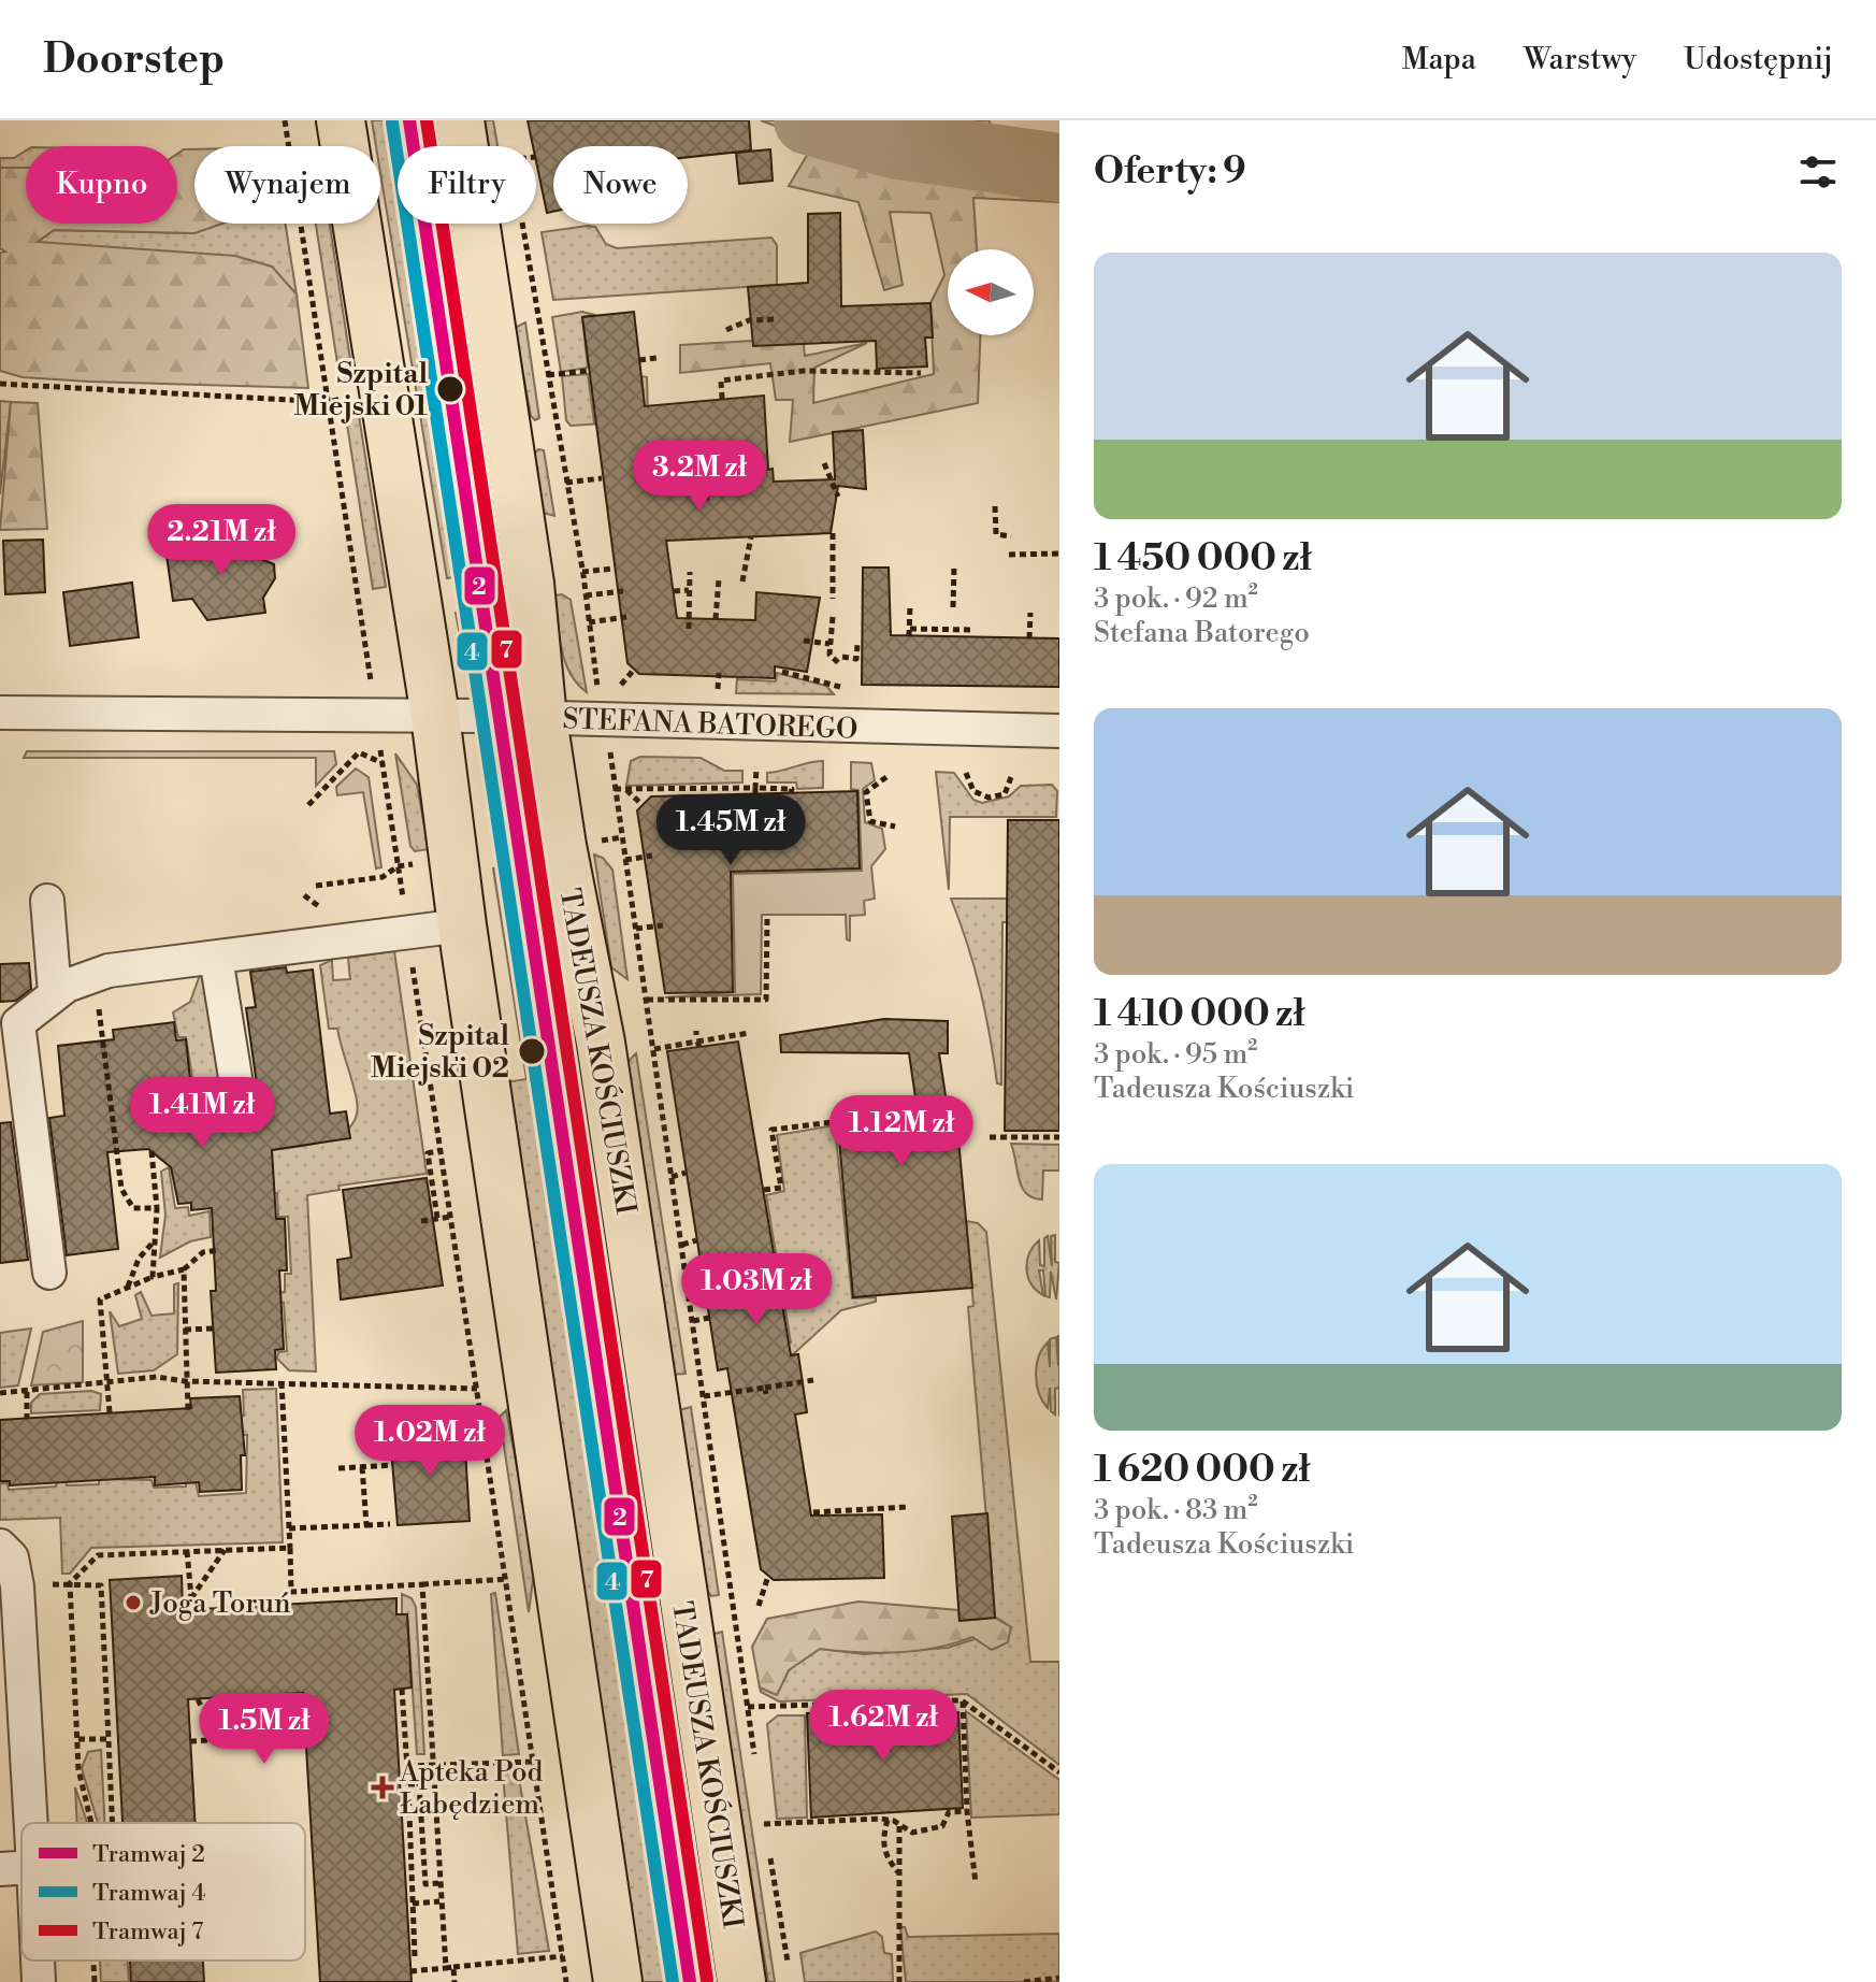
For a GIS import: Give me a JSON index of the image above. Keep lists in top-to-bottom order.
{
  "streets": {
    "main road": ["TADEUSZA KOŚCIUSZKI"],
    "street": ["STEFANA BATOREGO"]
  },
  "crossings": [
    ["STEFANA BATOREGO", "TADEUSZA KOŚCIUSZKI"]
  ],
  "places": {
    "other": ["Szpital Miejski 01", "Szpital Miejski 02", "Joga Toruń"],
    "health": ["Apteka Pod Łabędziem"]
  },
  "lines": ["tram line 2", "tram line 7", "tram line 4"],
  "legend": ["Tramwaj 2", "Tramwaj 4", "Tramwaj 7"],
  "north": "left",
  "page": {
    "header": "Doorstep",
    "nav": ["Mapa", "Warstwy", "Udostępnij"],
    "heading": "Oferty: 9",
    "chip": [
      "Kupno",
      "Wynajem",
      "Filtry",
      "Nowe"
    ],
    "list": [
      {
        "name": "1 450 000 zł",
        "note": "3 pok. · 92 m² · Stefana Batorego"
      },
      {
        "name": "1 410 000 zł",
        "note": "3 pok. · 95 m² · Tadeusza Kościuszki"
      },
      {
        "name": "1 620 000 zł",
        "note": "3 pok. · 83 m² · Tadeusza Kościuszki"
      }
    ],
    "price": [
      "3.2M zł",
      "2.21M zł",
      "1.45M zł",
      "1.41M zł",
      "1.12M zł",
      "1.03M zł",
      "1.02M zł",
      "1.62M zł",
      "1.5M zł"
    ]
  }
}
